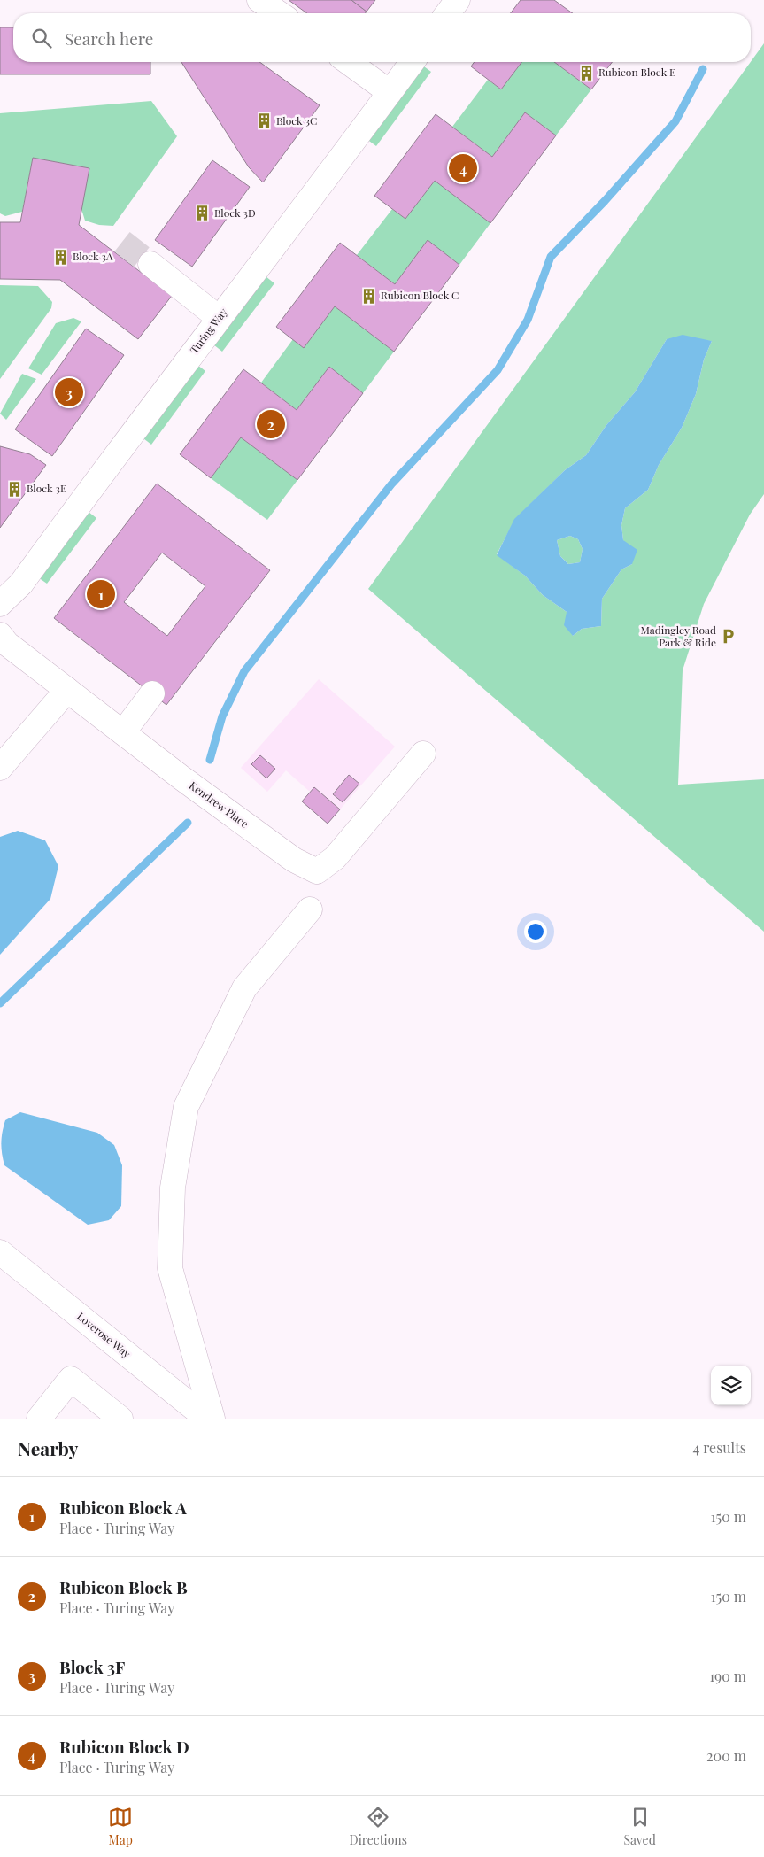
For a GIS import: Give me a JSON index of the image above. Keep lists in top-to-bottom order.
{
  "streets": {
    "street": ["Turing Way", "Kendrew Place", "Loverose Way"]
  },
  "places": {
    "building": [
      "Rubicon Block E",
      "Block 3C",
      "Block 3D",
      "Block 3A",
      "Rubicon Block C",
      "Block 3E"
    ],
    "parking": ["Madingley Road Park & Ride"]
  },
  "page": {
    "search": "Search here",
    "pins": [
      "4",
      "3",
      "2",
      "1"
    ],
    "heading": ["Nearby", "4 results"],
    "list": [
      {
        "mark": "1",
        "name": "Rubicon Block A",
        "note": "Place · Turing Way",
        "value": "150 m"
      },
      {
        "mark": "2",
        "name": "Rubicon Block B",
        "note": "Place · Turing Way",
        "value": "150 m"
      },
      {
        "mark": "3",
        "name": "Block 3F",
        "note": "Place · Turing Way",
        "value": "190 m"
      },
      {
        "mark": "4",
        "name": "Rubicon Block D",
        "note": "Place · Turing Way",
        "value": "200 m"
      }
    ],
    "nav": ["Map", "Directions", "Saved"]
  }
}
